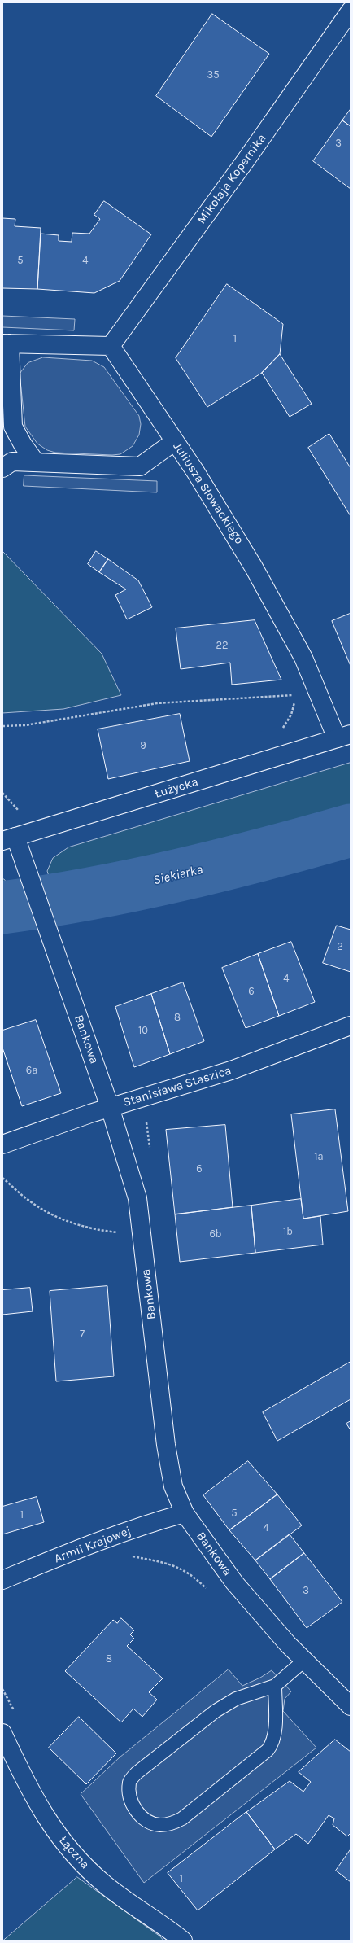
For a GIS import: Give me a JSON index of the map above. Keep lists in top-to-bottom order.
{
  "streets": {
    "street": [
      "Mikołaja Kopernika",
      "Juliusza Słowackiego",
      "Łużycka",
      "Bankowa",
      "Stanisława Staszica",
      "Armii Krajowej",
      "Łączna"
    ]
  },
  "crossings": [
    ["Mikołaja Kopernika", "Juliusza Słowackiego"],
    ["Juliusza Słowackiego", "Łużycka"],
    ["Łużycka", "Bankowa"],
    ["Bankowa", "Stanisława Staszica"],
    ["Bankowa", "Armii Krajowej"]
  ],
  "water": ["Siekierka"],
  "house_numbers": [
    "35",
    "3",
    "5",
    "4",
    "1",
    "22",
    "9",
    "2",
    "4",
    "6",
    "8",
    "10",
    "6a",
    "1a",
    "6",
    "1b",
    "6b",
    "7",
    "5",
    "1",
    "4",
    "3",
    "8",
    "1"
  ]
}
